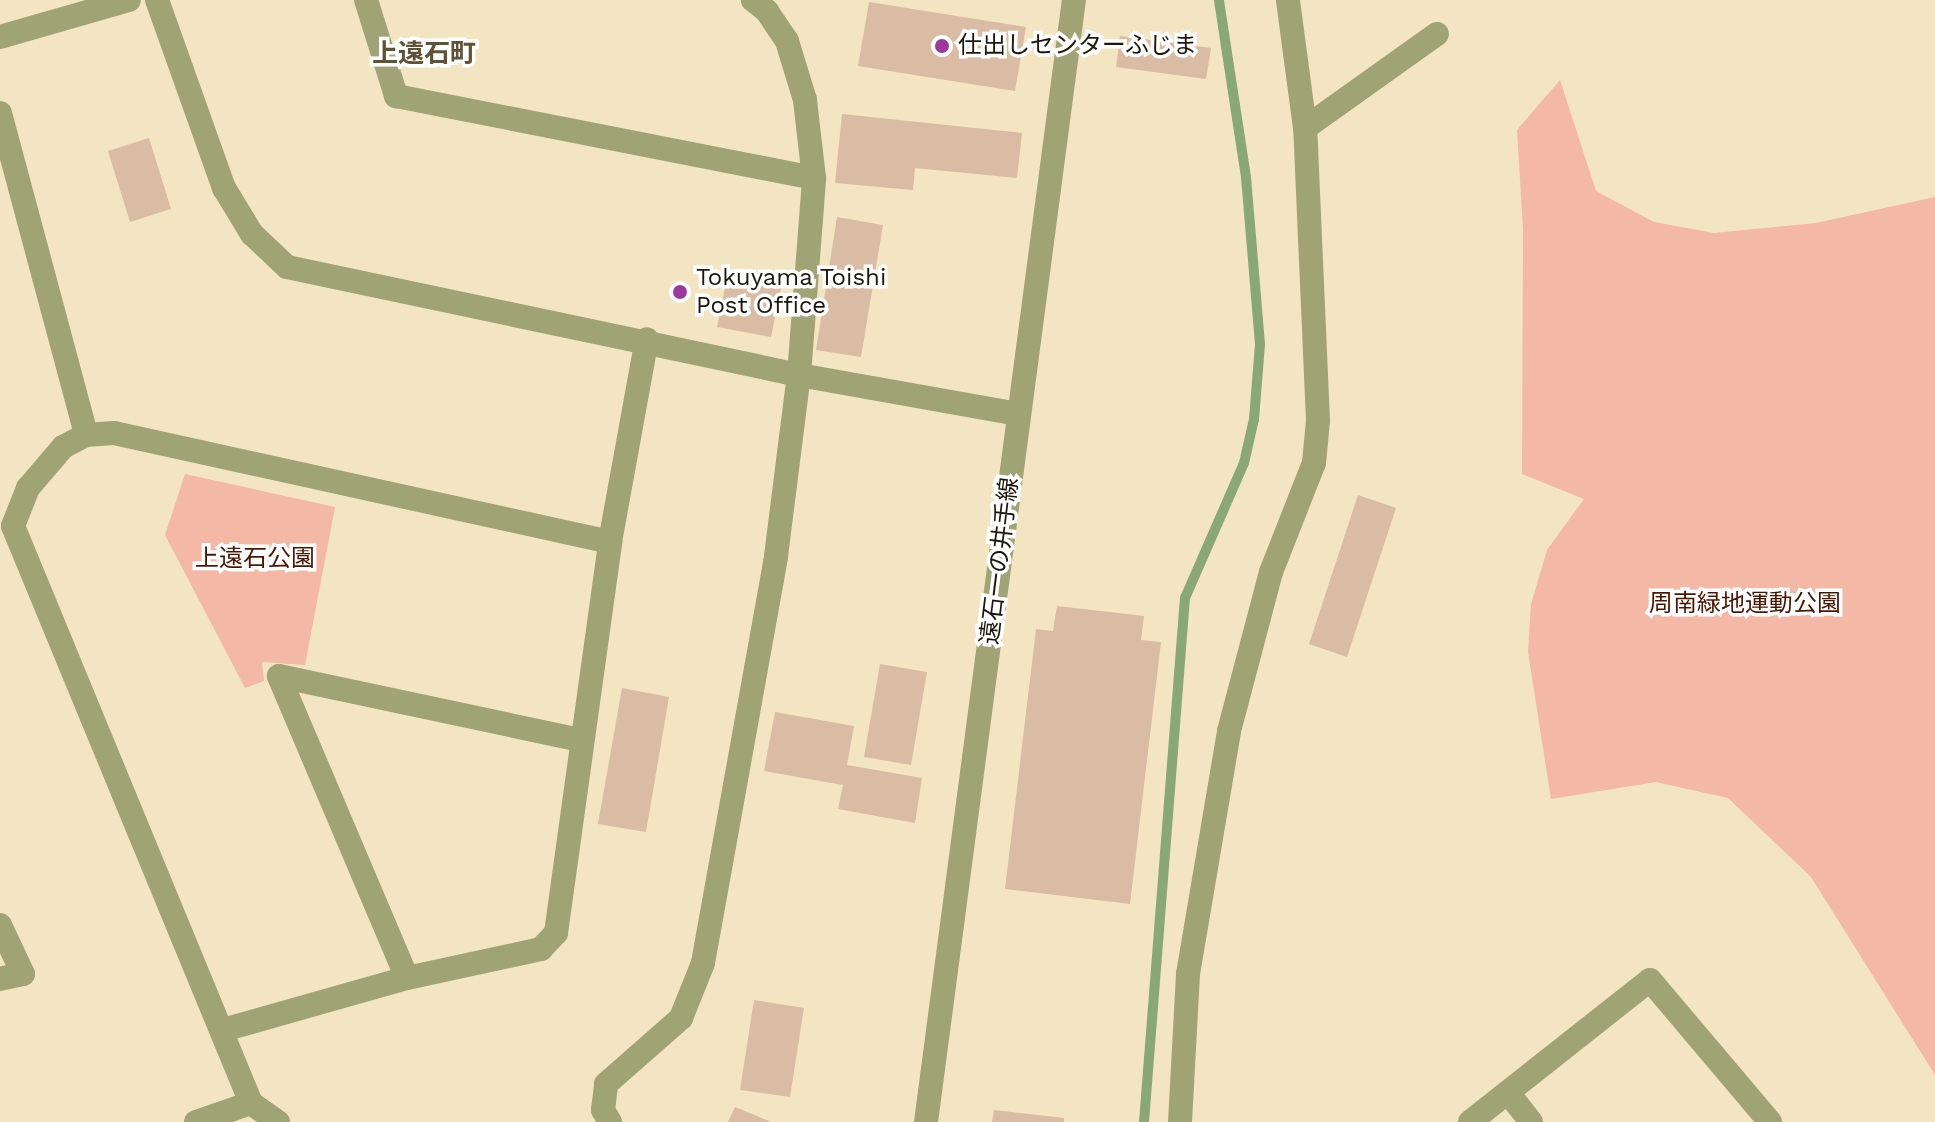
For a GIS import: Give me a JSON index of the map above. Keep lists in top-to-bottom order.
{
  "streets": {
    "street": ["遠石一の井手線"]
  },
  "districts": ["上遠石町"],
  "parks": ["上遠石公園", "周南緑地運動公園"],
  "places": ["仕出しセンターふじま", "Tokuyama Toishi Post Office"]
}
